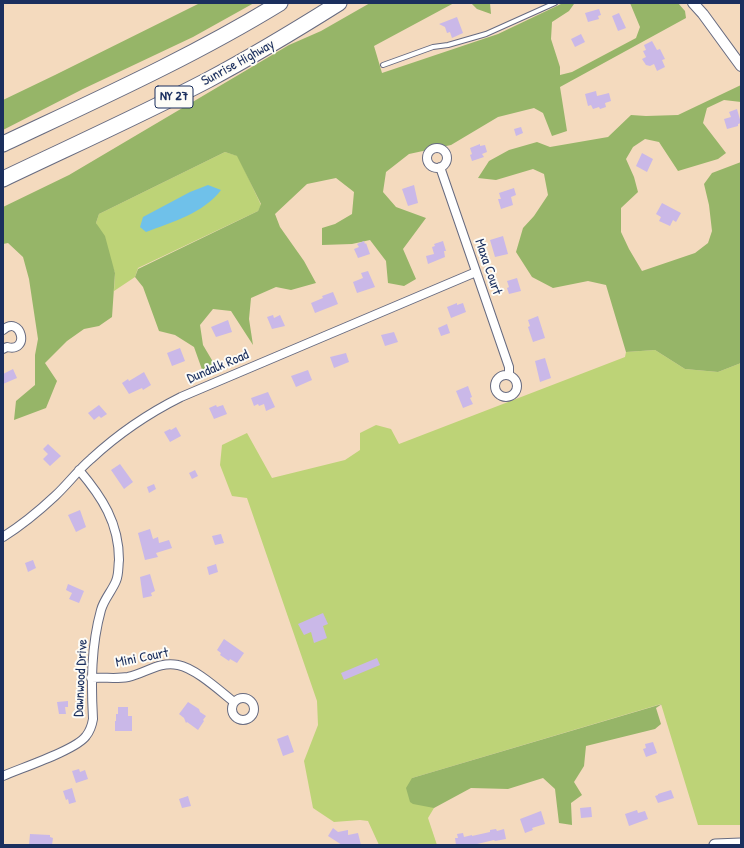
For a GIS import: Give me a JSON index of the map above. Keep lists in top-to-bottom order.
{
  "streets": {
    "highway": ["Sunrise Highway", "NY 27"],
    "street": [
      "Maxa Court",
      "Dundalk Road",
      "Mini Court",
      "Dawnwood Drive"
    ]
  },
  "crossings": [
    ["Maxa Court", "Dundalk Road"],
    ["Dundalk Road", "Dawnwood Drive"],
    ["Mini Court", "Dawnwood Drive"]
  ]
}
